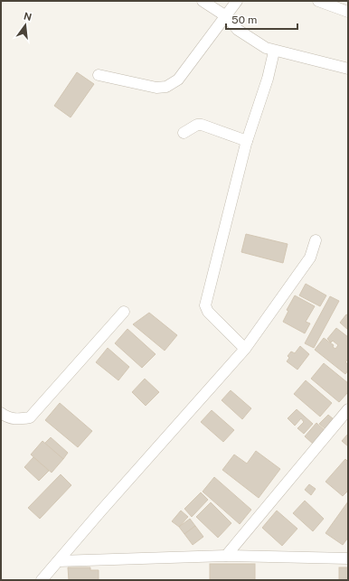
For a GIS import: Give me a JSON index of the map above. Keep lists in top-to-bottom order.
{
  "scale_bar": "50 m",
  "north": "top"
}
